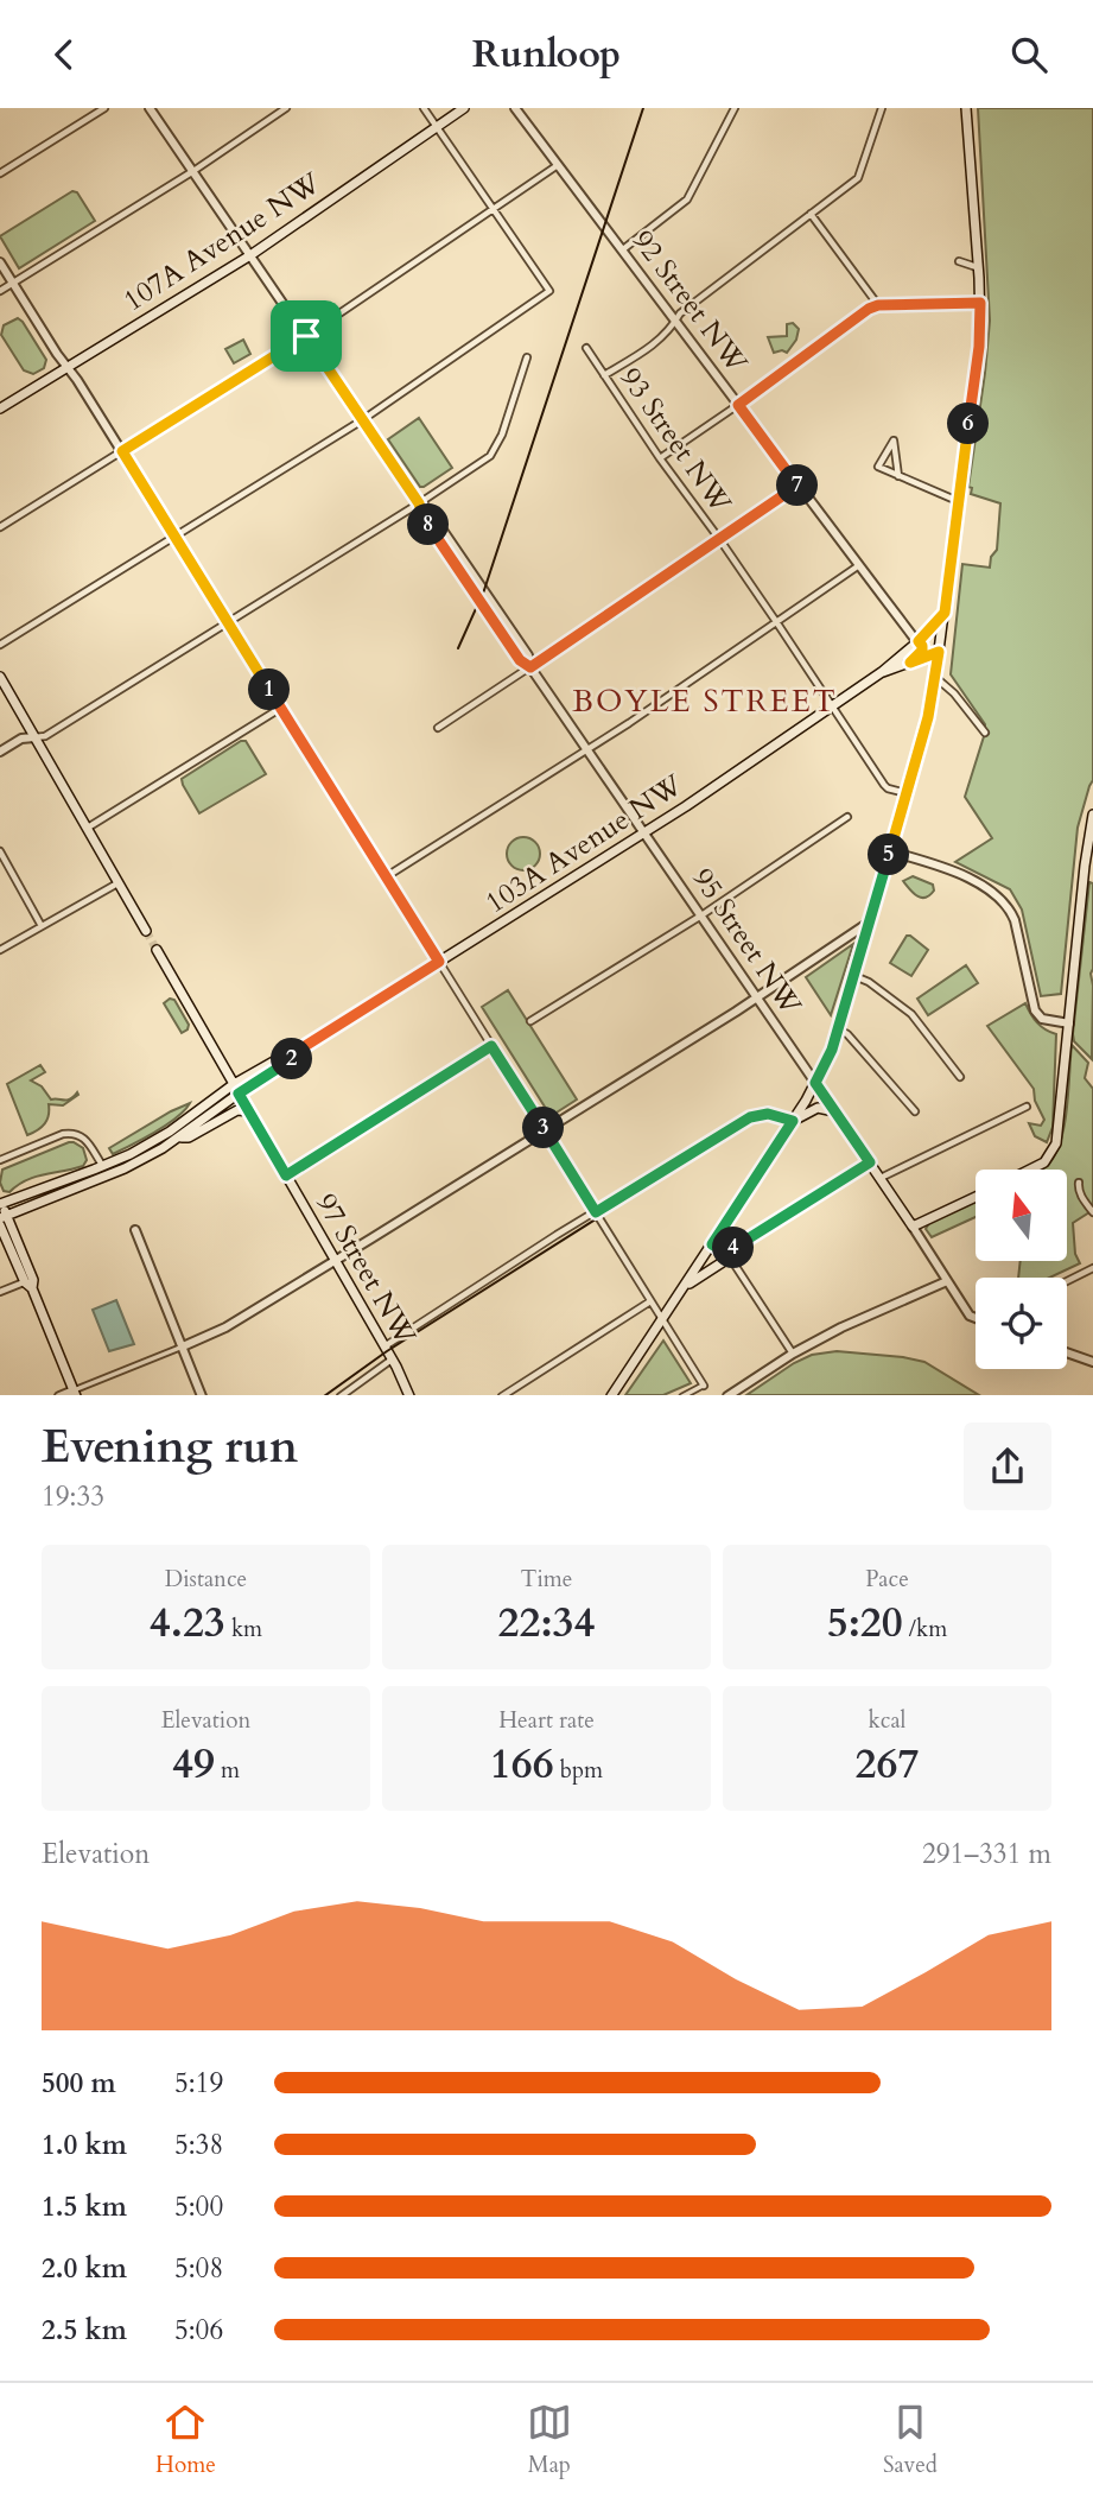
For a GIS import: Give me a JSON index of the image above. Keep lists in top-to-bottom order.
{
  "streets": {
    "main road": [
      "107A Avenue NW",
      "103A Avenue NW",
      "95 Street NW",
      "97 Street NW"
    ],
    "street": ["92 Street NW", "93 Street NW"]
  },
  "crossings": [
    ["107A Avenue NW", "95 Street NW"],
    ["92 Street NW", "103A Avenue NW"],
    ["93 Street NW", "103A Avenue NW"],
    ["103A Avenue NW", "95 Street NW"],
    ["103A Avenue NW", "97 Street NW"]
  ],
  "districts": ["BOYLE STREET"],
  "north": "top",
  "page": {
    "header": "Runloop",
    "pins": [
      "6",
      "7",
      "8",
      "1",
      "5",
      "2",
      "3",
      "4"
    ],
    "heading": ["Evening run", "19:33"],
    "stats": [
      ["Distance", "4.23 km"],
      ["Time", "22:34"],
      ["Pace", "5:20 /km"],
      ["Elevation", "49 m"],
      ["Heart rate", "166 bpm"],
      ["kcal", "267"]
    ],
    "chart": ["Elevation", "291–331 m"],
    "list": [
      {
        "name": "500 m",
        "note": "5:19"
      },
      {
        "name": "1.0 km",
        "note": "5:38"
      },
      {
        "name": "1.5 km",
        "note": "5:00"
      },
      {
        "name": "2.0 km",
        "note": "5:08"
      },
      {
        "name": "2.5 km",
        "note": "5:06"
      }
    ],
    "tabs": ["Home", "Map", "Saved"]
  }
}
